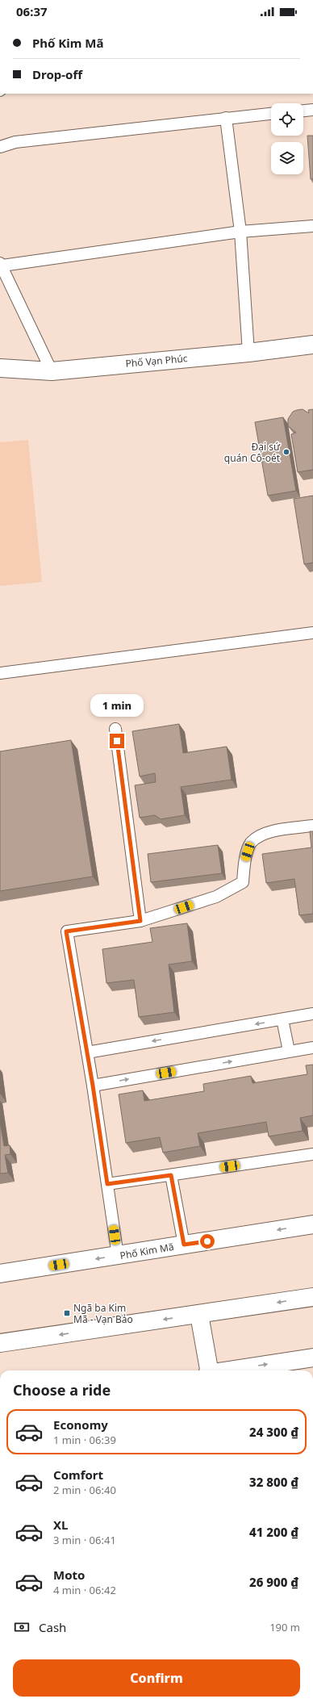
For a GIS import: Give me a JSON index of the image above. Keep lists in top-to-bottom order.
{
  "streets": {
    "main road": ["Phố Vạn Phúc", "Phố Kim Mã"]
  },
  "places": {
    "other": ["Đại sứ quán Cô-oét"],
    "transit": ["Ngã ba Kim Mã - Vạn Bảo"]
  },
  "page": {
    "status": "06:37",
    "banner": ["Phố Kim Mã", "Drop-off"],
    "bubble": "1 min",
    "heading": "Choose a ride",
    "list": [
      {
        "name": "Economy",
        "note": "1 min · 06:39",
        "value": "24 300 ₫"
      },
      {
        "name": "Comfort",
        "note": "2 min · 06:40",
        "value": "32 800 ₫"
      },
      {
        "name": "XL",
        "note": "3 min · 06:41",
        "value": "41 200 ₫"
      },
      {
        "name": "Moto",
        "note": "4 min · 06:42",
        "value": "26 900 ₫"
      }
    ],
    "pay": ["Cash", "190 m"],
    "buttons": "Confirm"
  }
}
